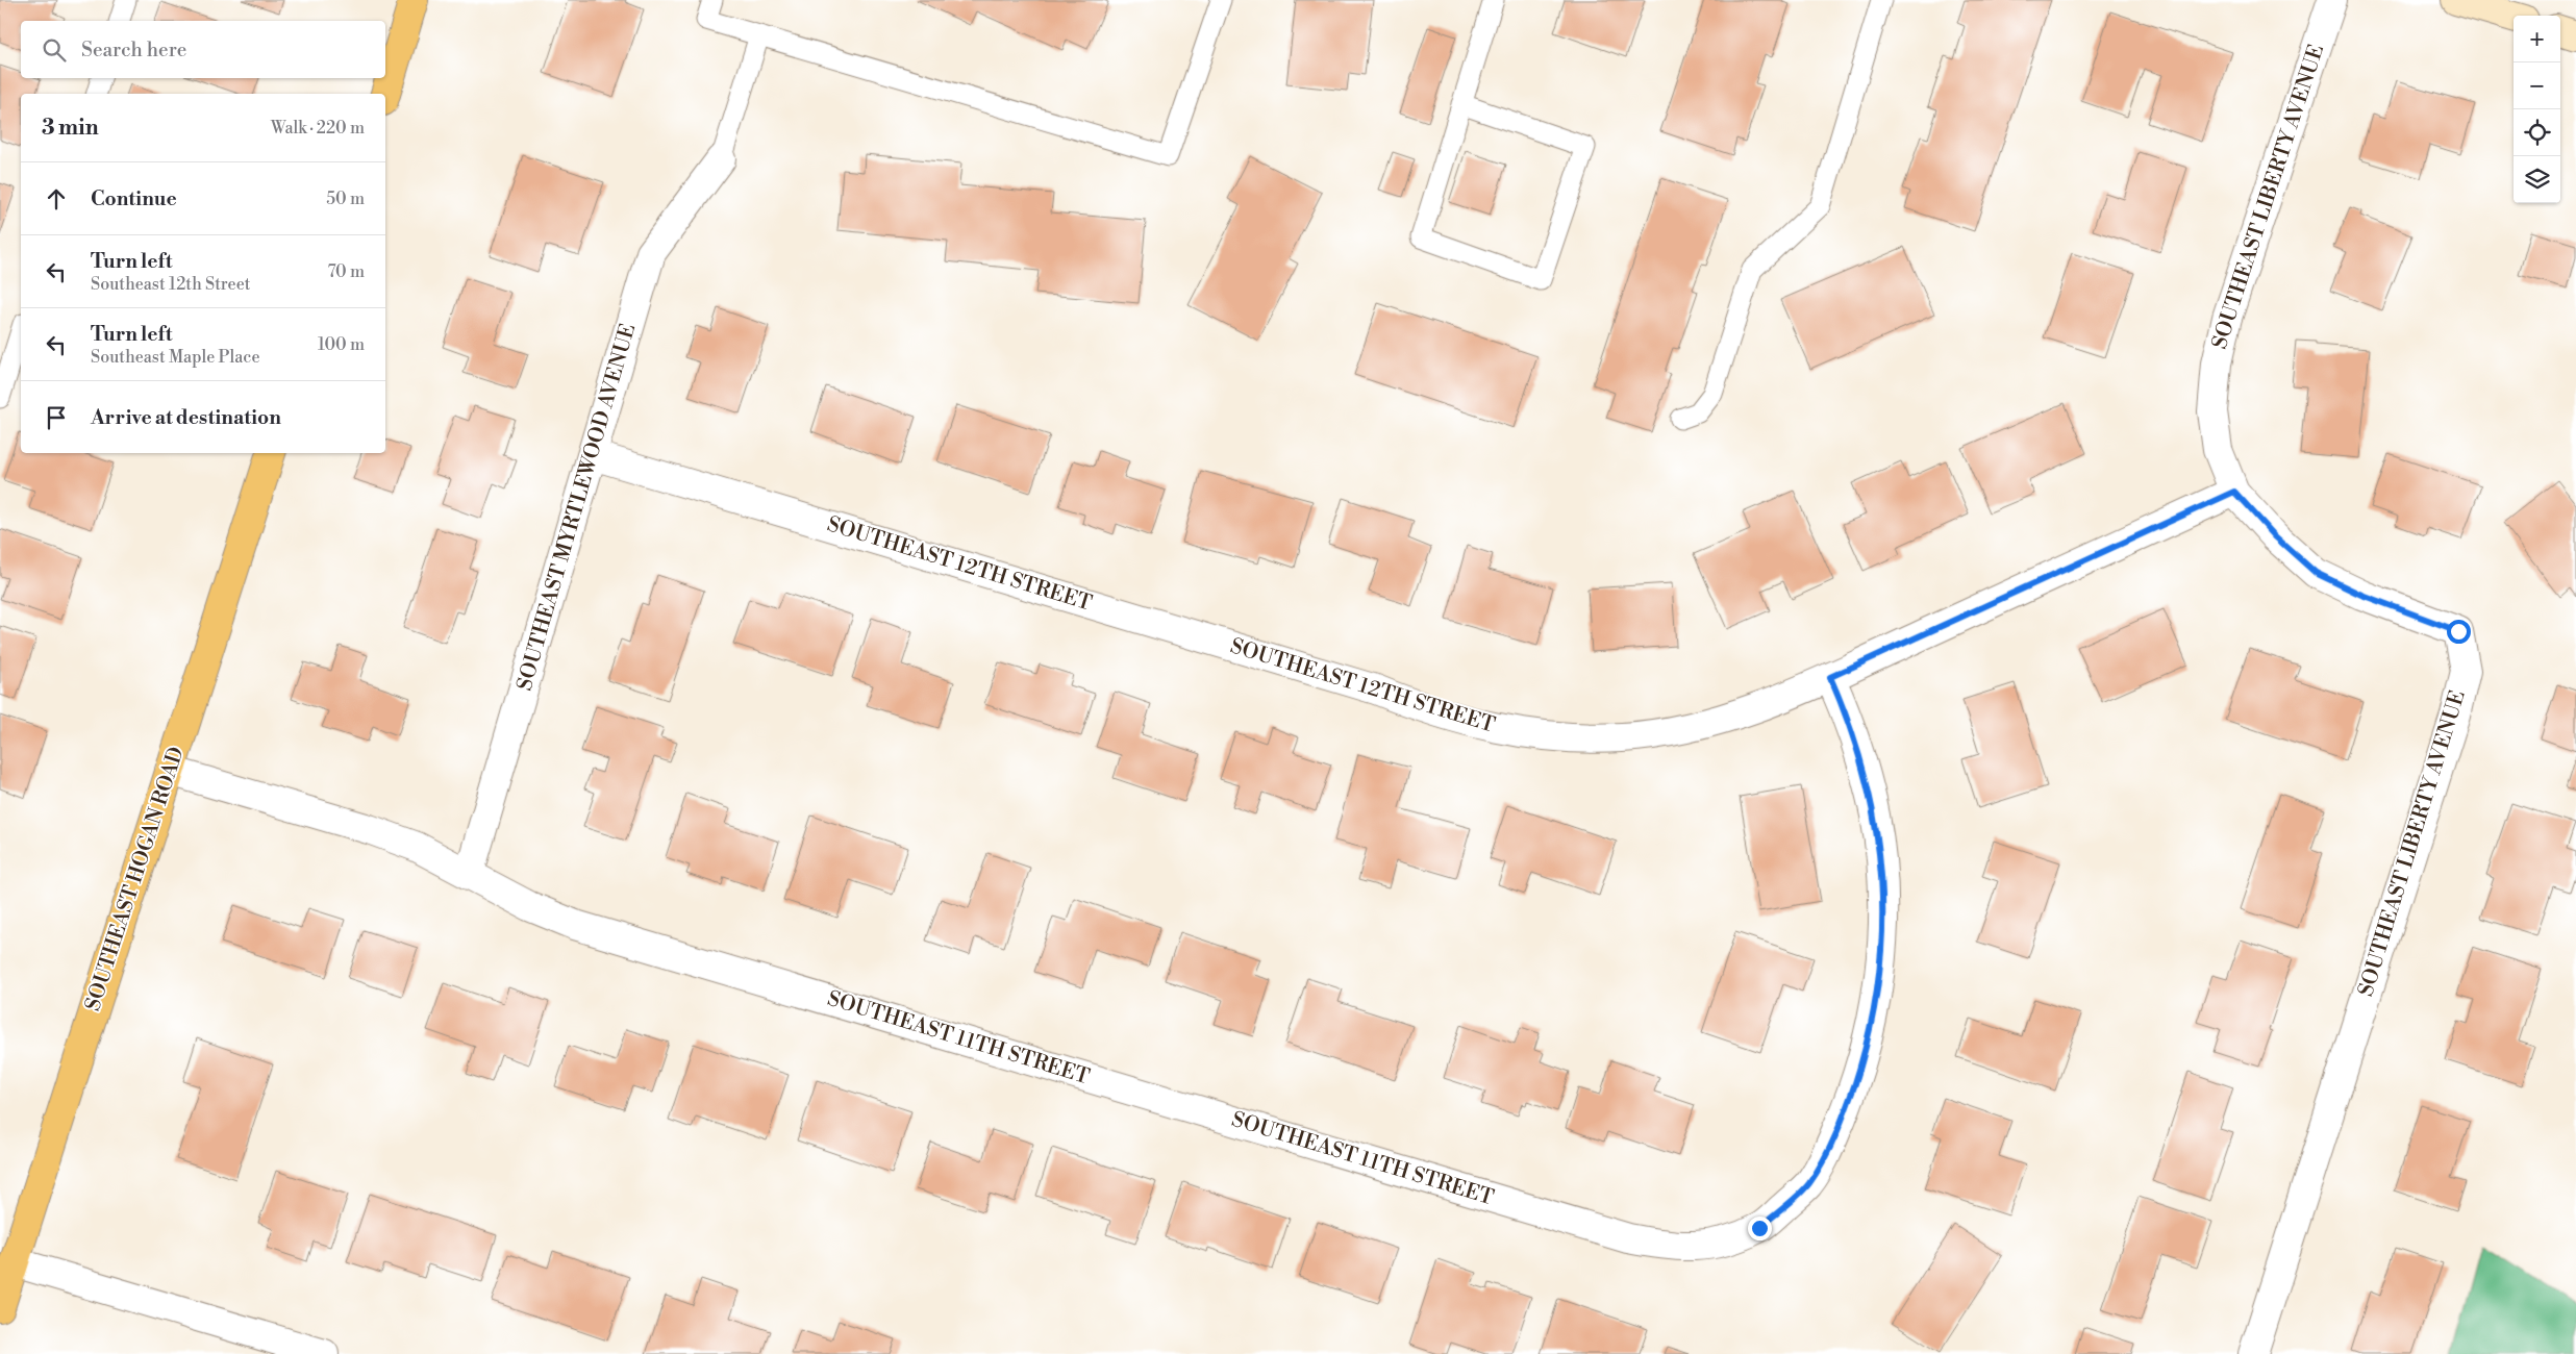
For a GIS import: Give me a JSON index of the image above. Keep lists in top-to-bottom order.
{
  "streets": {
    "main road": ["SOUTHEAST HOGAN ROAD"],
    "street": [
      "SOUTHEAST LIBERTY AVENUE",
      "SOUTHEAST MYRTLEWOOD AVENUE",
      "SOUTHEAST 12TH STREET",
      "SOUTHEAST 11TH STREET"
    ]
  },
  "crossings": [
    ["SOUTHEAST LIBERTY AVENUE", "SOUTHEAST 12TH STREET"],
    ["SOUTHEAST MYRTLEWOOD AVENUE", "SOUTHEAST 12TH STREET"],
    ["SOUTHEAST MYRTLEWOOD AVENUE", "SOUTHEAST 11TH STREET"],
    ["SOUTHEAST 12TH STREET", "SOUTHEAST 11TH STREET"],
    ["SOUTHEAST HOGAN ROAD", "SOUTHEAST 11TH STREET"]
  ],
  "page": {
    "map_buttons": ["+", "−"],
    "search": "Search here",
    "heading": ["3 min", "Walk · 220 m"],
    "list": [
      ["Continue", "50 m"],
      ["Turn left", "Southeast 12th Street", "70 m"],
      ["Turn left", "Southeast Maple Place", "100 m"],
      "Arrive at destination"
    ]
  }
}
